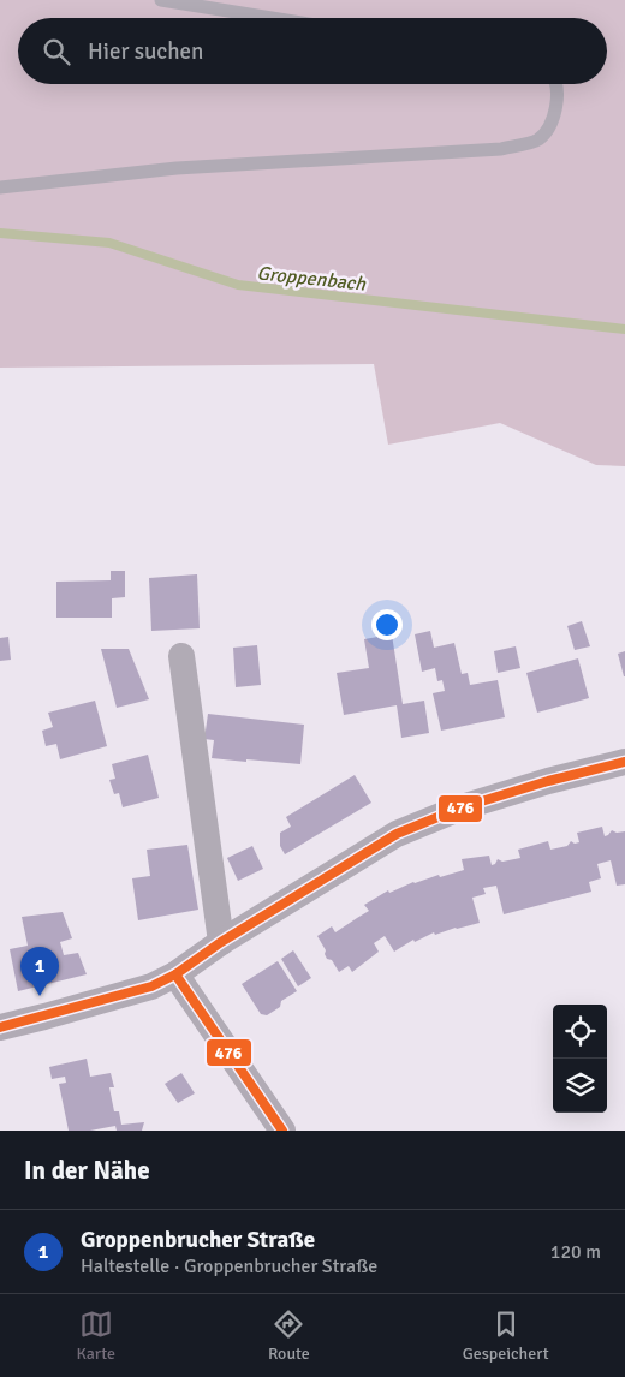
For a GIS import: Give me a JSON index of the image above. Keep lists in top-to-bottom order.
{
  "water": ["Groppenbach"],
  "lines": ["transit line 476"],
  "page": {
    "search": "Hier suchen",
    "pins": "1",
    "heading": "In der Nähe",
    "list": [
      {
        "mark": "1",
        "name": "Groppenbrucher Straße",
        "note": "Haltestelle · Groppenbrucher Straße",
        "value": "120 m"
      }
    ],
    "nav": ["Karte", "Route", "Gespeichert"]
  }
}
